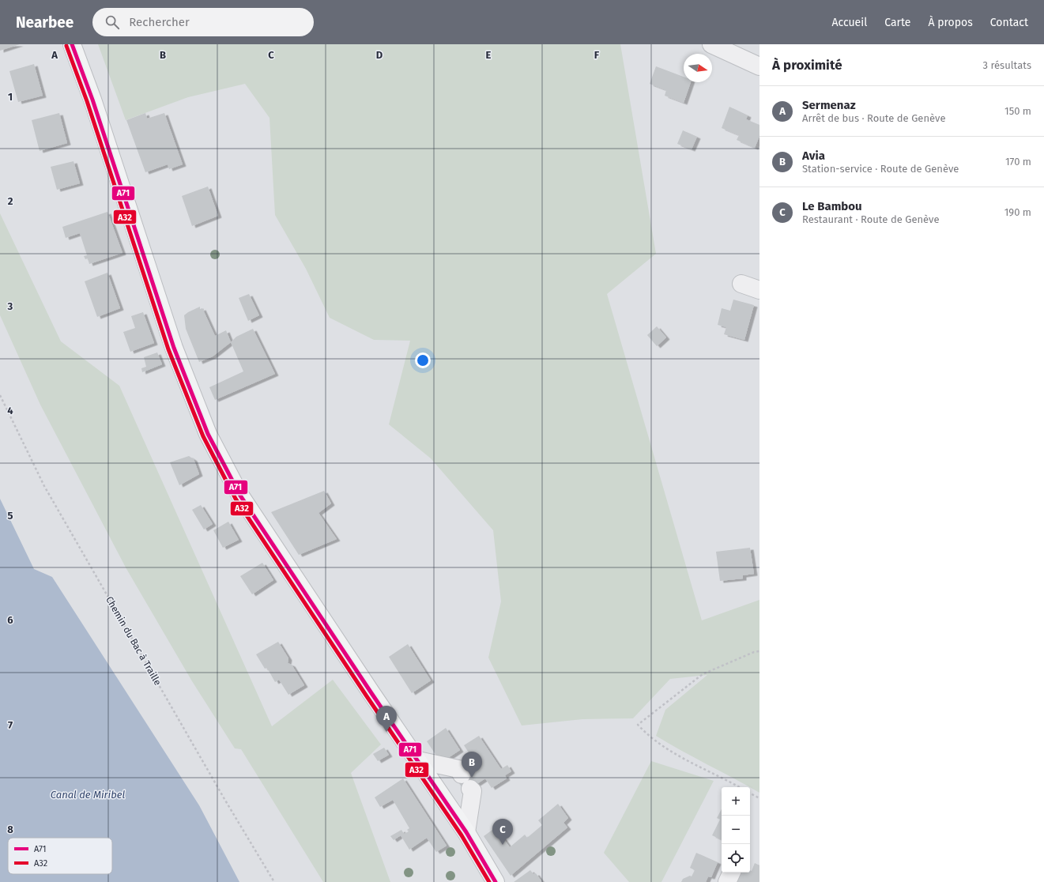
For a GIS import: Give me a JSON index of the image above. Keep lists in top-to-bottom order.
{
  "streets": {
    "path": ["Chemin du Bac à Traille"]
  },
  "water": ["Canal de Miribel"],
  "lines": ["transit line A71", "transit line A32"],
  "legend": ["A71", "A32"],
  "north": "right",
  "page": {
    "header": "Nearbee",
    "search": "Rechercher",
    "nav": [
      "Accueil",
      "Carte",
      "À propos",
      "Contact"
    ],
    "heading": ["À proximité", "3 résultats"],
    "list": [
      {
        "mark": "A",
        "name": "Sermenaz",
        "note": "Arrêt de bus · Route de Genève",
        "value": "150 m"
      },
      {
        "mark": "B",
        "name": "Avia",
        "note": "Station-service · Route de Genève",
        "value": "170 m"
      },
      {
        "mark": "C",
        "name": "Le Bambou",
        "note": "Restaurant · Route de Genève",
        "value": "190 m"
      }
    ],
    "pins": ["A", "B", "C"],
    "map_buttons": ["+", "−"]
  },
  "grid": {
    "columns": [
      "A",
      "B",
      "C",
      "D",
      "E",
      "F"
    ],
    "rows": [
      "1",
      "2",
      "3",
      "4",
      "5",
      "6",
      "7",
      "8"
    ]
  }
}
